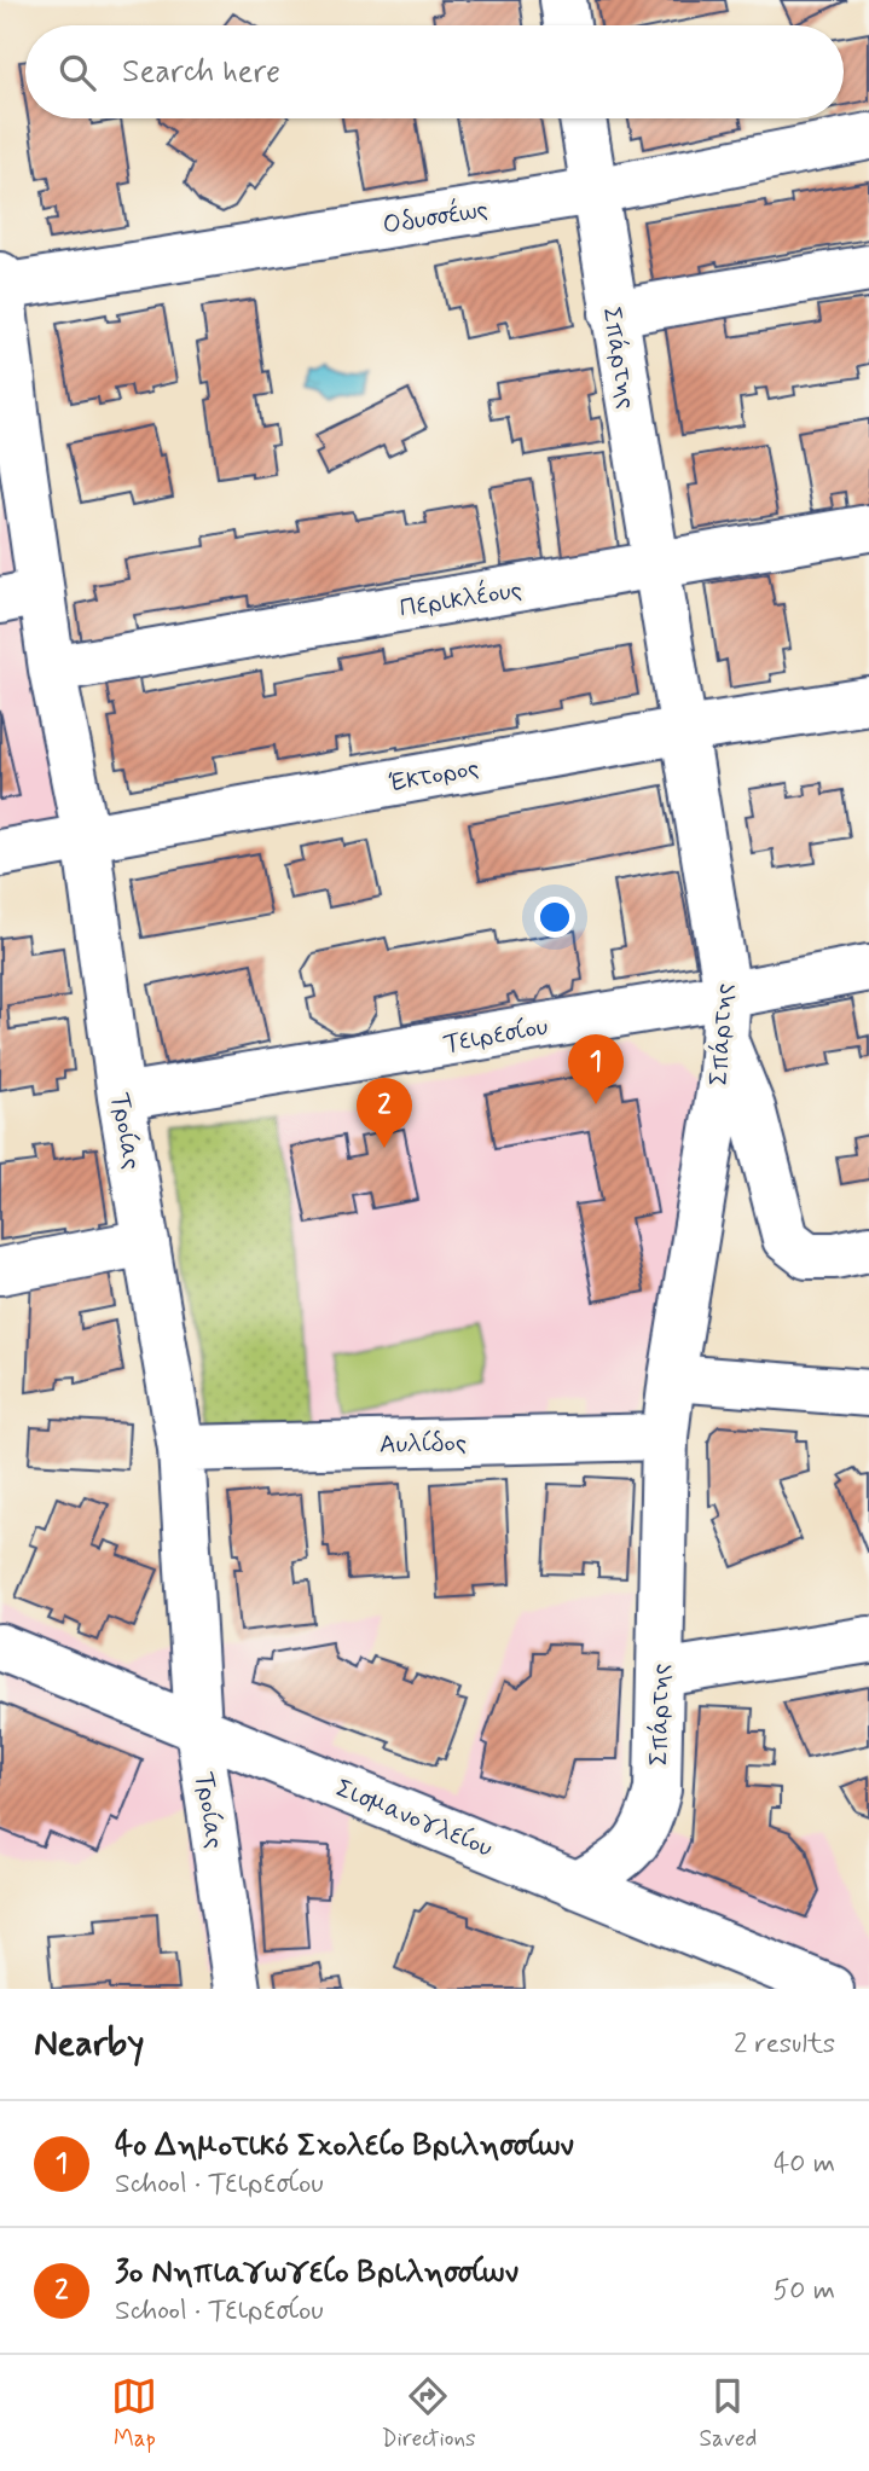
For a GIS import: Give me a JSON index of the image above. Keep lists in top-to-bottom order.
{
  "streets": {
    "street": [
      "Οδυσσέως",
      "Σπάρτης",
      "Περικλέους",
      "Έκτορος",
      "Τειρεσίου",
      "Τροίας",
      "Αυλίδος",
      "Σισμανογλείου"
    ]
  },
  "crossings": [
    ["Οδυσσέως", "Σπάρτης"],
    ["Οδυσσέως", "Τροίας"],
    ["Σπάρτης", "Περικλέους"],
    ["Σπάρτης", "Έκτορος"],
    ["Σπάρτης", "Τειρεσίου"],
    ["Σπάρτης", "Αυλίδος"],
    ["Σπάρτης", "Σισμανογλείου"],
    ["Περικλέους", "Τροίας"],
    ["Έκτορος", "Τροίας"],
    ["Τειρεσίου", "Τροίας"],
    ["Τροίας", "Αυλίδος"],
    ["Τροίας", "Σισμανογλείου"]
  ],
  "page": {
    "search": "Search here",
    "pins": ["1", "2"],
    "heading": ["Nearby", "2 results"],
    "list": [
      {
        "mark": "1",
        "name": "4o Δημοτικό Σχολείο Βριλησσίων",
        "note": "School · Τειρεσίου",
        "value": "40 m"
      },
      {
        "mark": "2",
        "name": "3ο Νηπιαγωγείο Βριλησσίων",
        "note": "School · Τειρεσίου",
        "value": "50 m"
      }
    ],
    "nav": ["Map", "Directions", "Saved"]
  }
}
